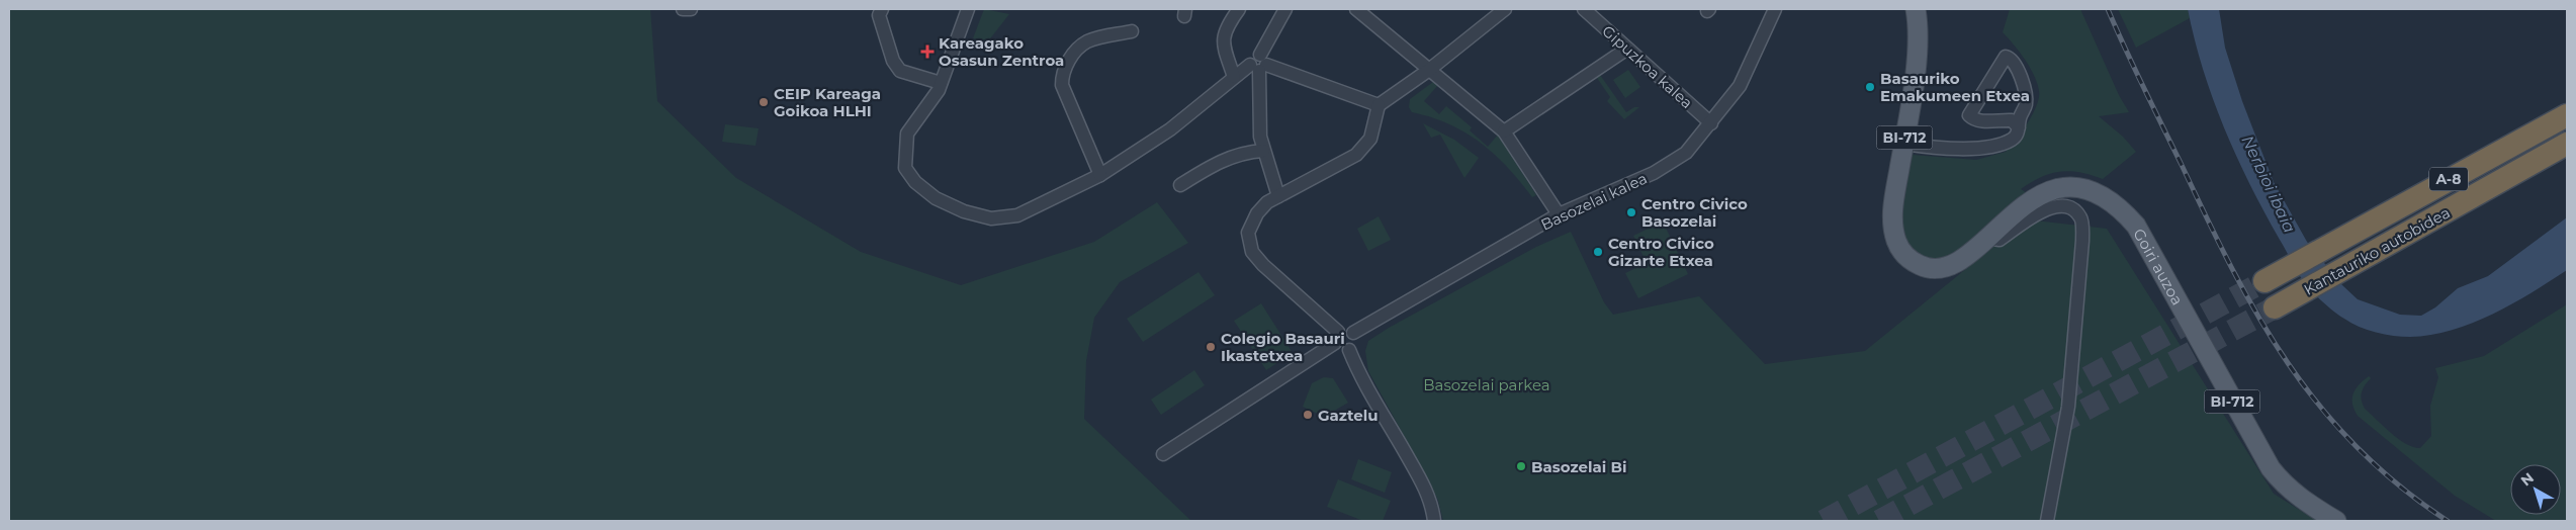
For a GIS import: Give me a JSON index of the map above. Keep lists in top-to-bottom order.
{
  "streets": {
    "highway": ["A-8", "Kantauriko autobidea"],
    "main road": ["BI-712", "Goiri auzoa"],
    "street": ["Gipuzkoa kalea", "Basozelai kalea"]
  },
  "crossings": [
    ["Gipuzkoa kalea", "Basozelai kalea"],
    ["BI-712", "Goiri auzoa"]
  ],
  "water": ["Nerbioi ibaia"],
  "parks": ["Basozelai parkea"],
  "places": {
    "health": ["Kareagako Osasun Zentroa"],
    "other": [
      "Basauriko Emakumeen Etxea",
      "CEIP Kareaga Goikoa HLHI",
      "Centro Civico Basozelai",
      "Centro Civico Gizarte Etxea",
      "Colegio Basauri Ikastetxea",
      "Gaztelu",
      "Basozelai Bi"
    ]
  },
  "north": "top left"
}
